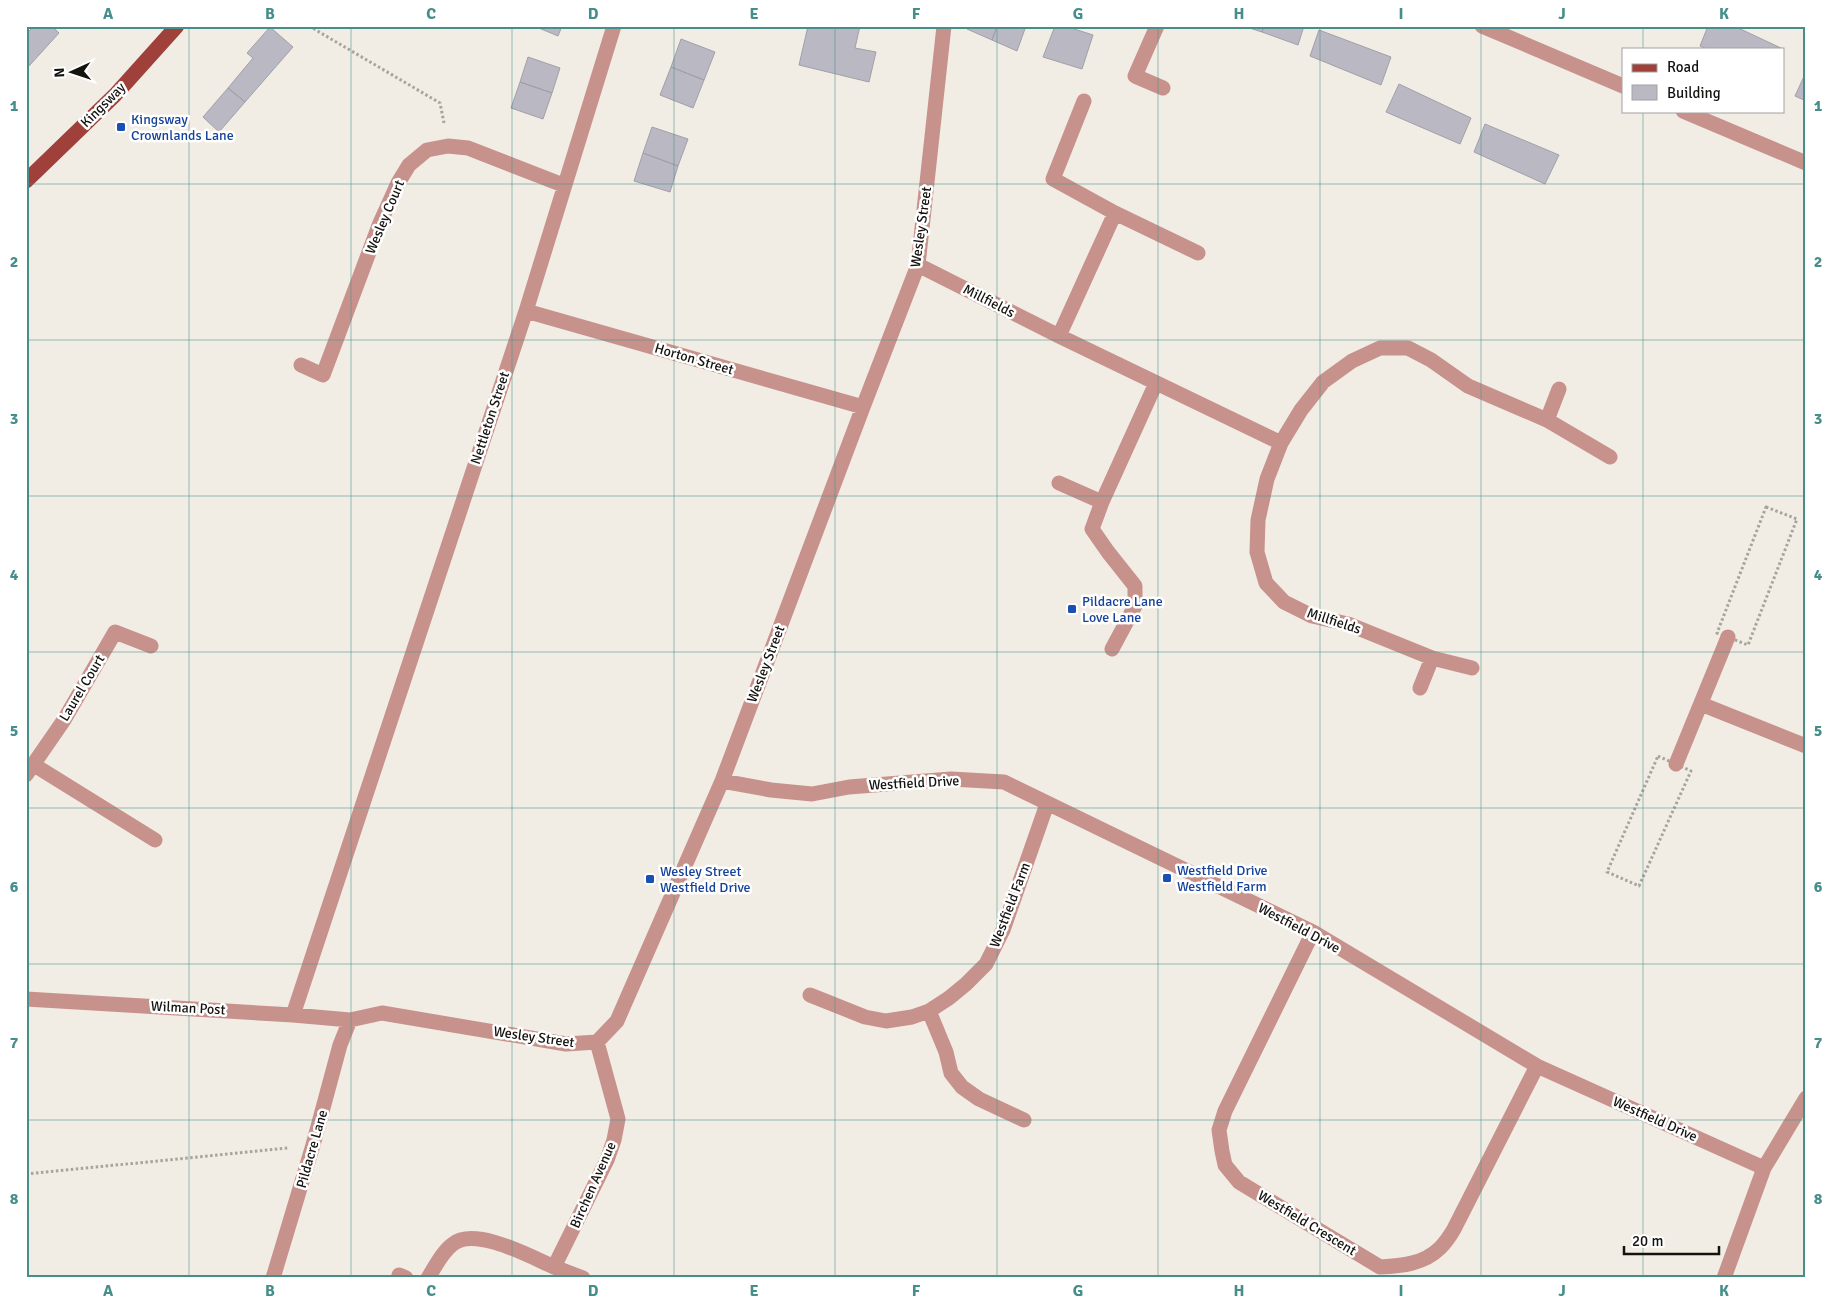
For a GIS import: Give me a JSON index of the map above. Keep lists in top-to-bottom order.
{
  "streets": {
    "main road": ["Kingsway"],
    "street": [
      "Wesley Court",
      "Wesley Street",
      "Millfields",
      "Horton Street",
      "Nettleton Street",
      "Laurel Court",
      "Westfield Drive",
      "Westfield Farm",
      "Wilman Post",
      "Pildacre Lane",
      "Birchen Avenue",
      "Westfield Crescent"
    ]
  },
  "crossings": [
    ["Wesley Court", "Nettleton Street"],
    ["Wesley Street", "Millfields"],
    ["Wesley Street", "Horton Street"],
    ["Wesley Street", "Westfield Drive"],
    ["Wesley Street", "Wilman Post"],
    ["Wesley Street", "Pildacre Lane"],
    ["Wesley Street", "Birchen Avenue"],
    ["Horton Street", "Nettleton Street"],
    ["Nettleton Street", "Wilman Post"],
    ["Westfield Drive", "Westfield Farm"],
    ["Westfield Drive", "Westfield Crescent"],
    ["Wilman Post", "Pildacre Lane"]
  ],
  "places": {
    "transit": [
      "Kingsway Crownlands Lane",
      "Pildacre Lane Love Lane",
      "Westfield Drive Westfield Farm",
      "Wesley Street Westfield Drive"
    ]
  },
  "legend": ["Road", "Building"],
  "scale_bar": "20 m",
  "north": "left",
  "grid": {
    "columns": [
      "A",
      "B",
      "C",
      "D",
      "E",
      "F",
      "G",
      "H",
      "I",
      "J",
      "K"
    ],
    "rows": [
      "1",
      "2",
      "3",
      "4",
      "5",
      "6",
      "7",
      "8"
    ]
  }
}
